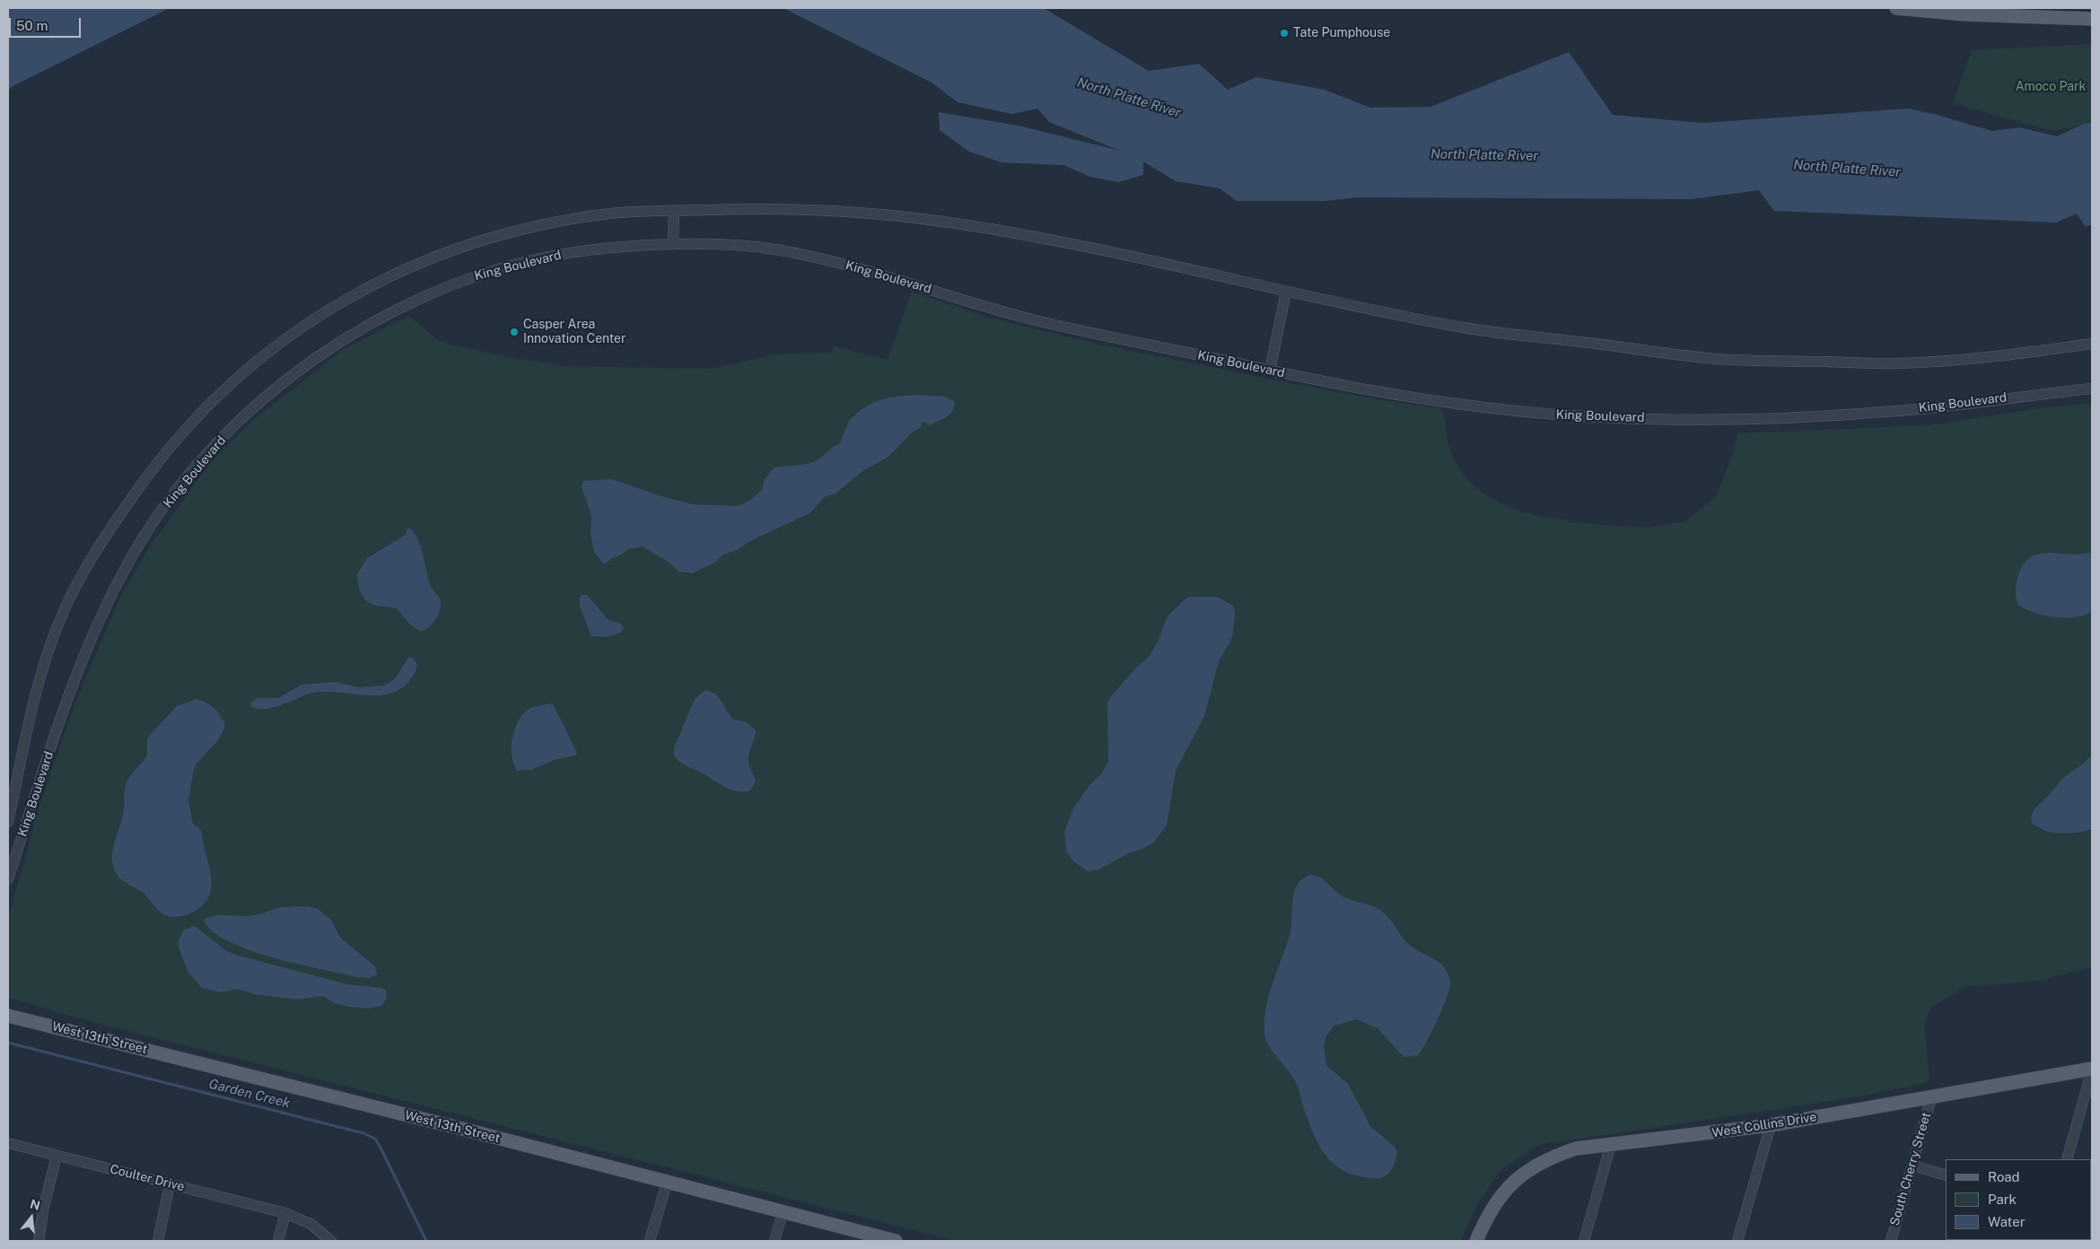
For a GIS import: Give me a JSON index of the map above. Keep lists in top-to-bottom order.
{
  "streets": {
    "main road": ["West 13th Street", "West Collins Drive"],
    "street": ["King Boulevard", "South Cherry Street", "Coulter Drive"]
  },
  "crossings": [
    ["West Collins Drive", "South Cherry Street"]
  ],
  "water": ["North Platte River", "Garden Creek"],
  "parks": ["Amoco Park"],
  "places": ["Tate Pumphouse", "Casper Area Innovation Center"],
  "legend": ["Road", "Park", "Water"],
  "scale_bar": "50 m",
  "north": "top"
}
